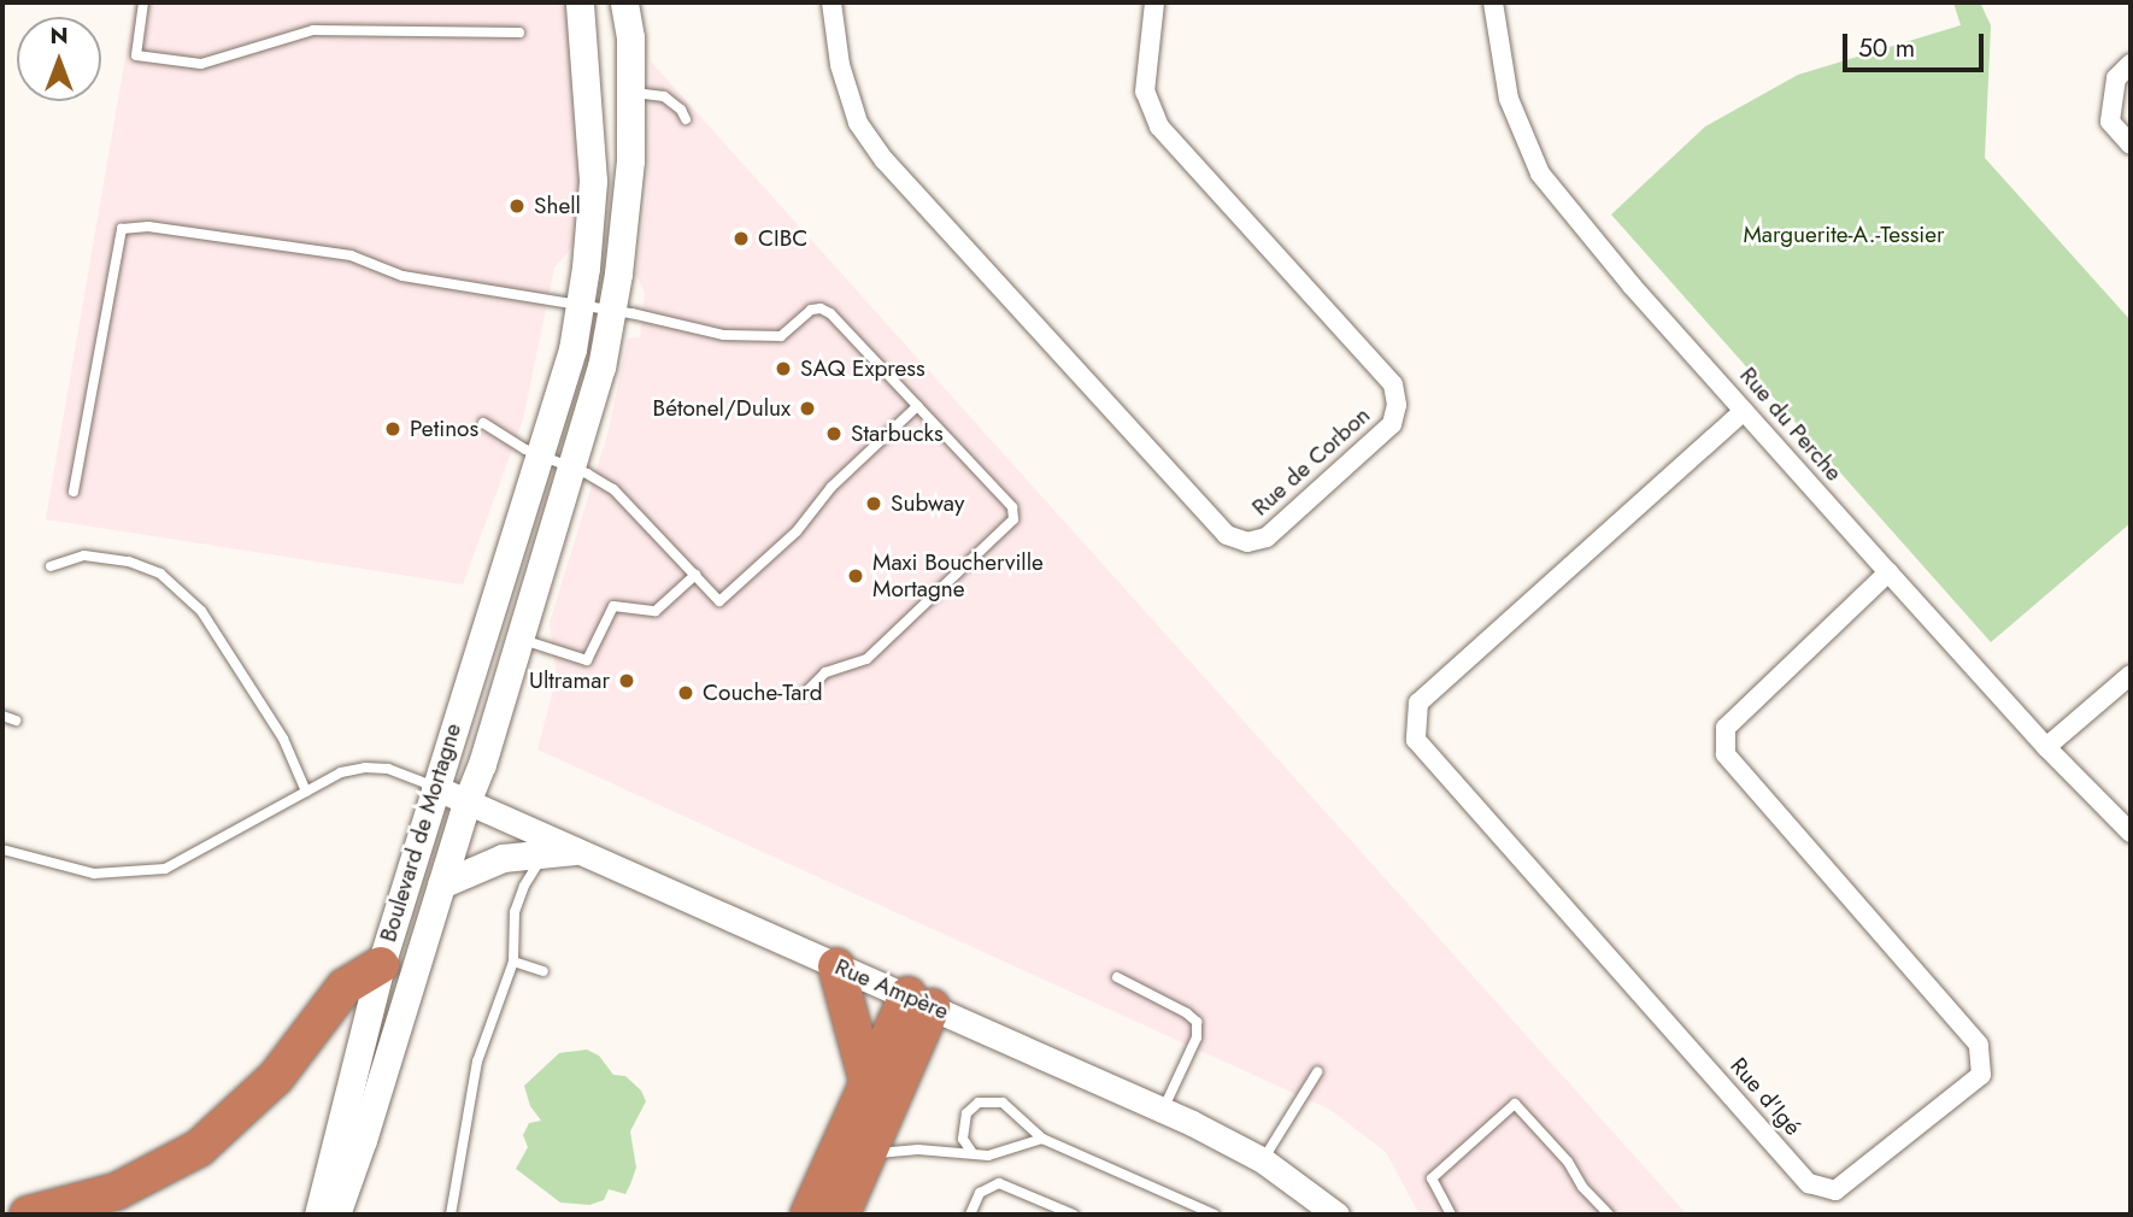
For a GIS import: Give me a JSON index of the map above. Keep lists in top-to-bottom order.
{
  "streets": {
    "main road": ["Boulevard de Mortagne"],
    "street": [
      "Rue du Perche",
      "Rue de Corbon",
      "Rue Ampère",
      "Rue d'Igé"
    ]
  },
  "crossings": [
    ["Rue du Perche", "Rue d'Igé"],
    ["Boulevard de Mortagne", "Rue Ampère"]
  ],
  "parks": ["Marguerite-A.-Tessier"],
  "places": [
    "Shell",
    "CIBC",
    "SAQ Express",
    "Bétonel/Dulux",
    "Petinos",
    "Starbucks",
    "Subway",
    "Maxi Boucherville Mortagne",
    "Ultramar",
    "Couche-Tard"
  ],
  "scale_bar": "50 m",
  "north": "top"
}
